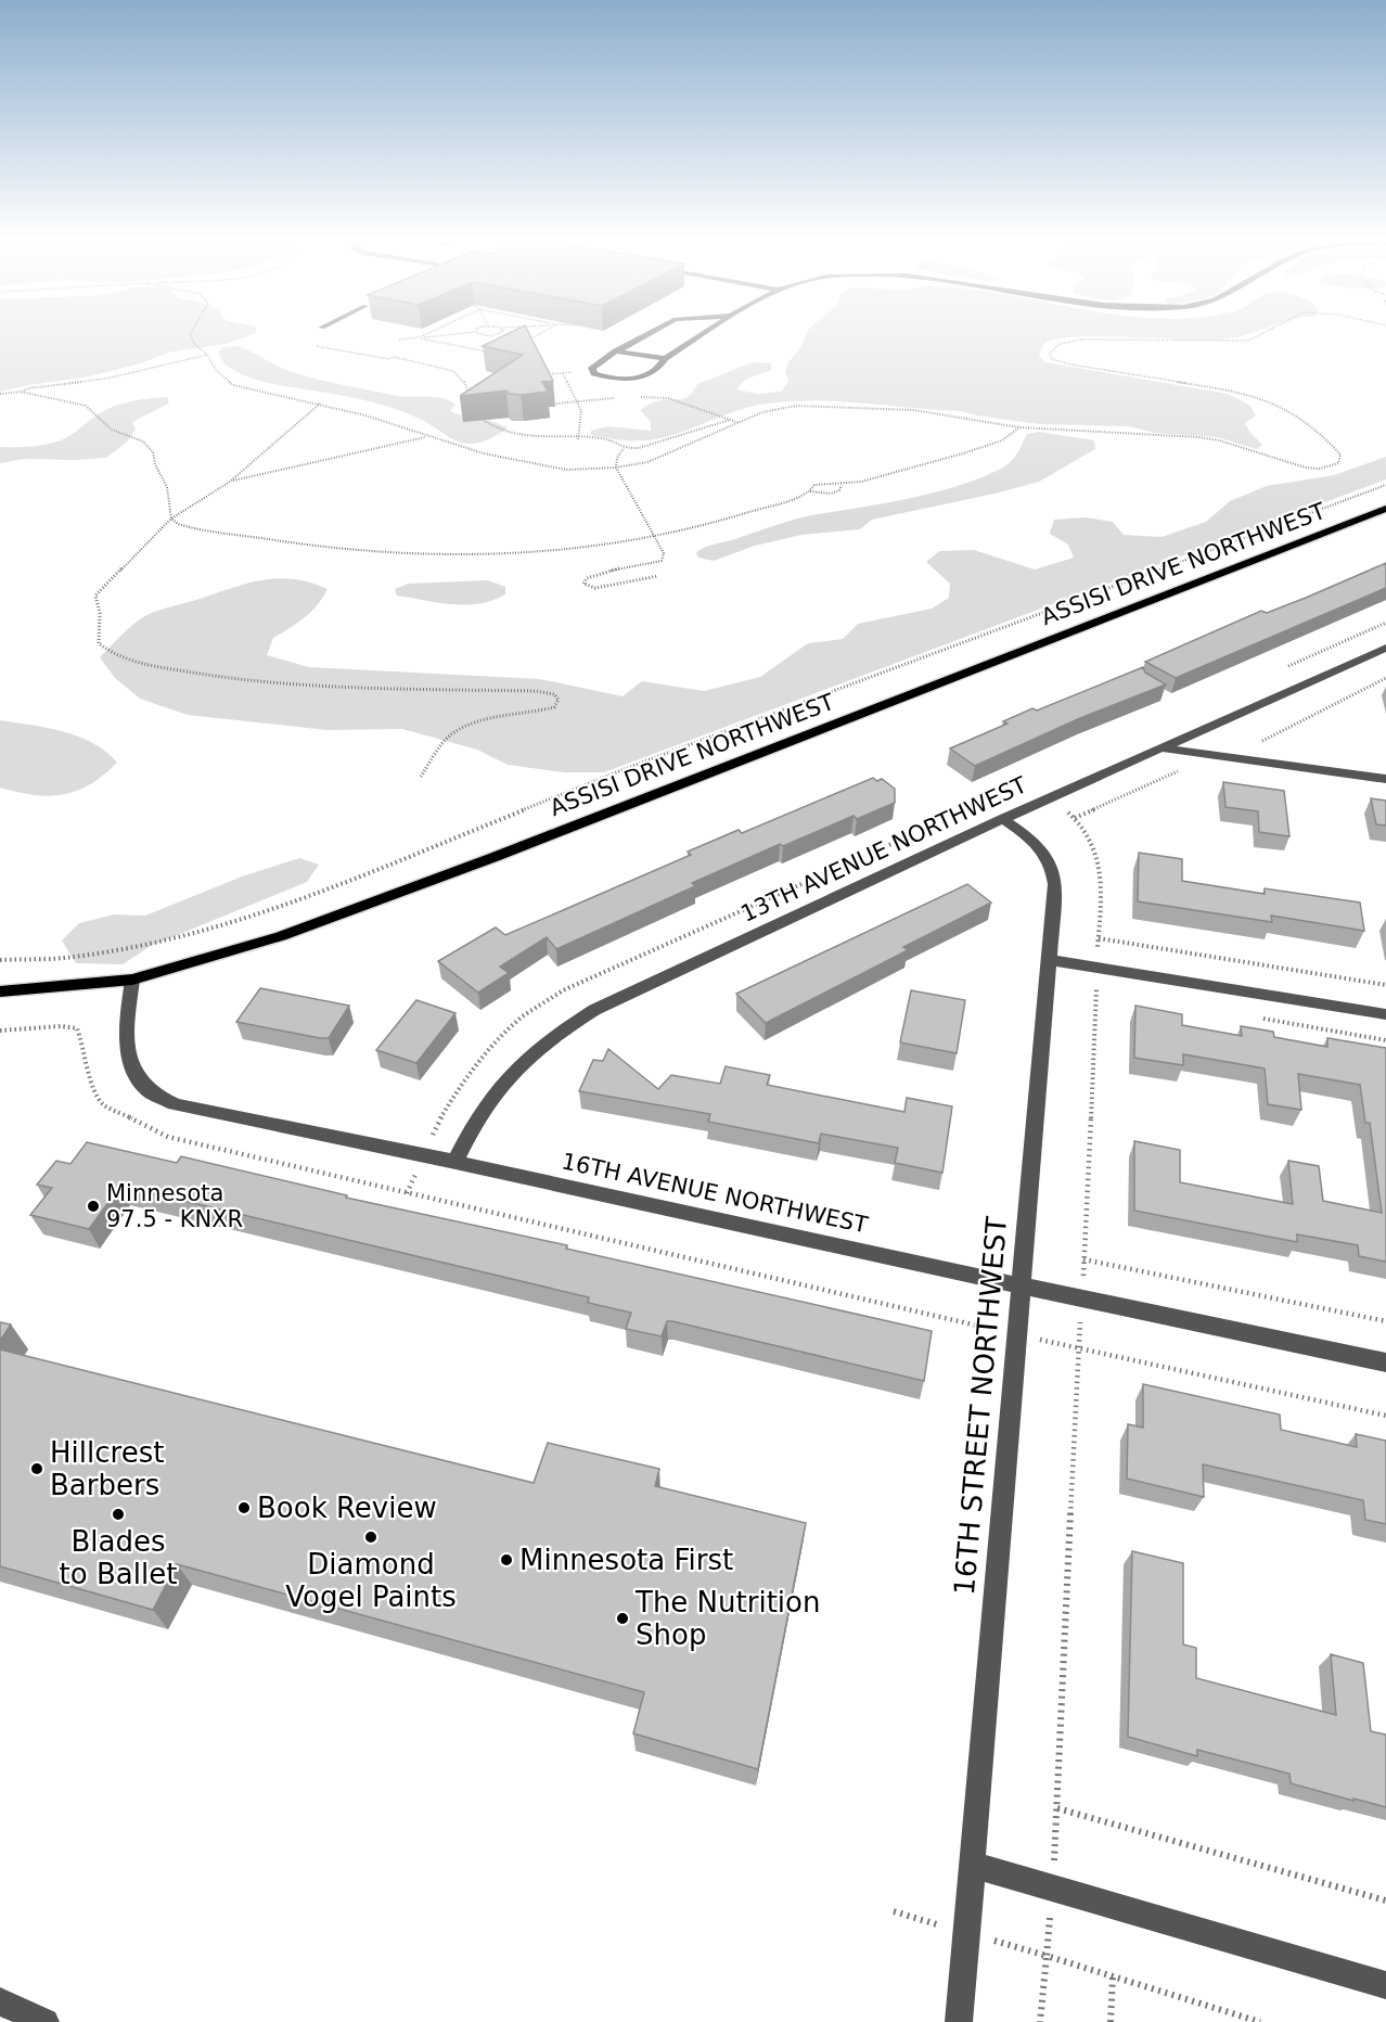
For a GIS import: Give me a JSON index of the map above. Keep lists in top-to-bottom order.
{
  "streets": {
    "main road": ["ASSISI DRIVE NORTHWEST"],
    "street": ["13TH AVENUE NORTHWEST", "16TH AVENUE NORTHWEST", "16TH STREET NORTHWEST"]
  },
  "crossings": [
    ["ASSISI DRIVE NORTHWEST", "16TH AVENUE NORTHWEST"],
    ["13TH AVENUE NORTHWEST", "16TH AVENUE NORTHWEST"],
    ["13TH AVENUE NORTHWEST", "16TH STREET NORTHWEST"],
    ["16TH AVENUE NORTHWEST", "16TH STREET NORTHWEST"]
  ],
  "places": [
    "Minnesota 97.5 - KNXR",
    "Hillcrest Barbers",
    "Book Review",
    "Blades to Ballet",
    "Diamond Vogel Paints",
    "Minnesota First",
    "The Nutrition Shop"
  ]
}
